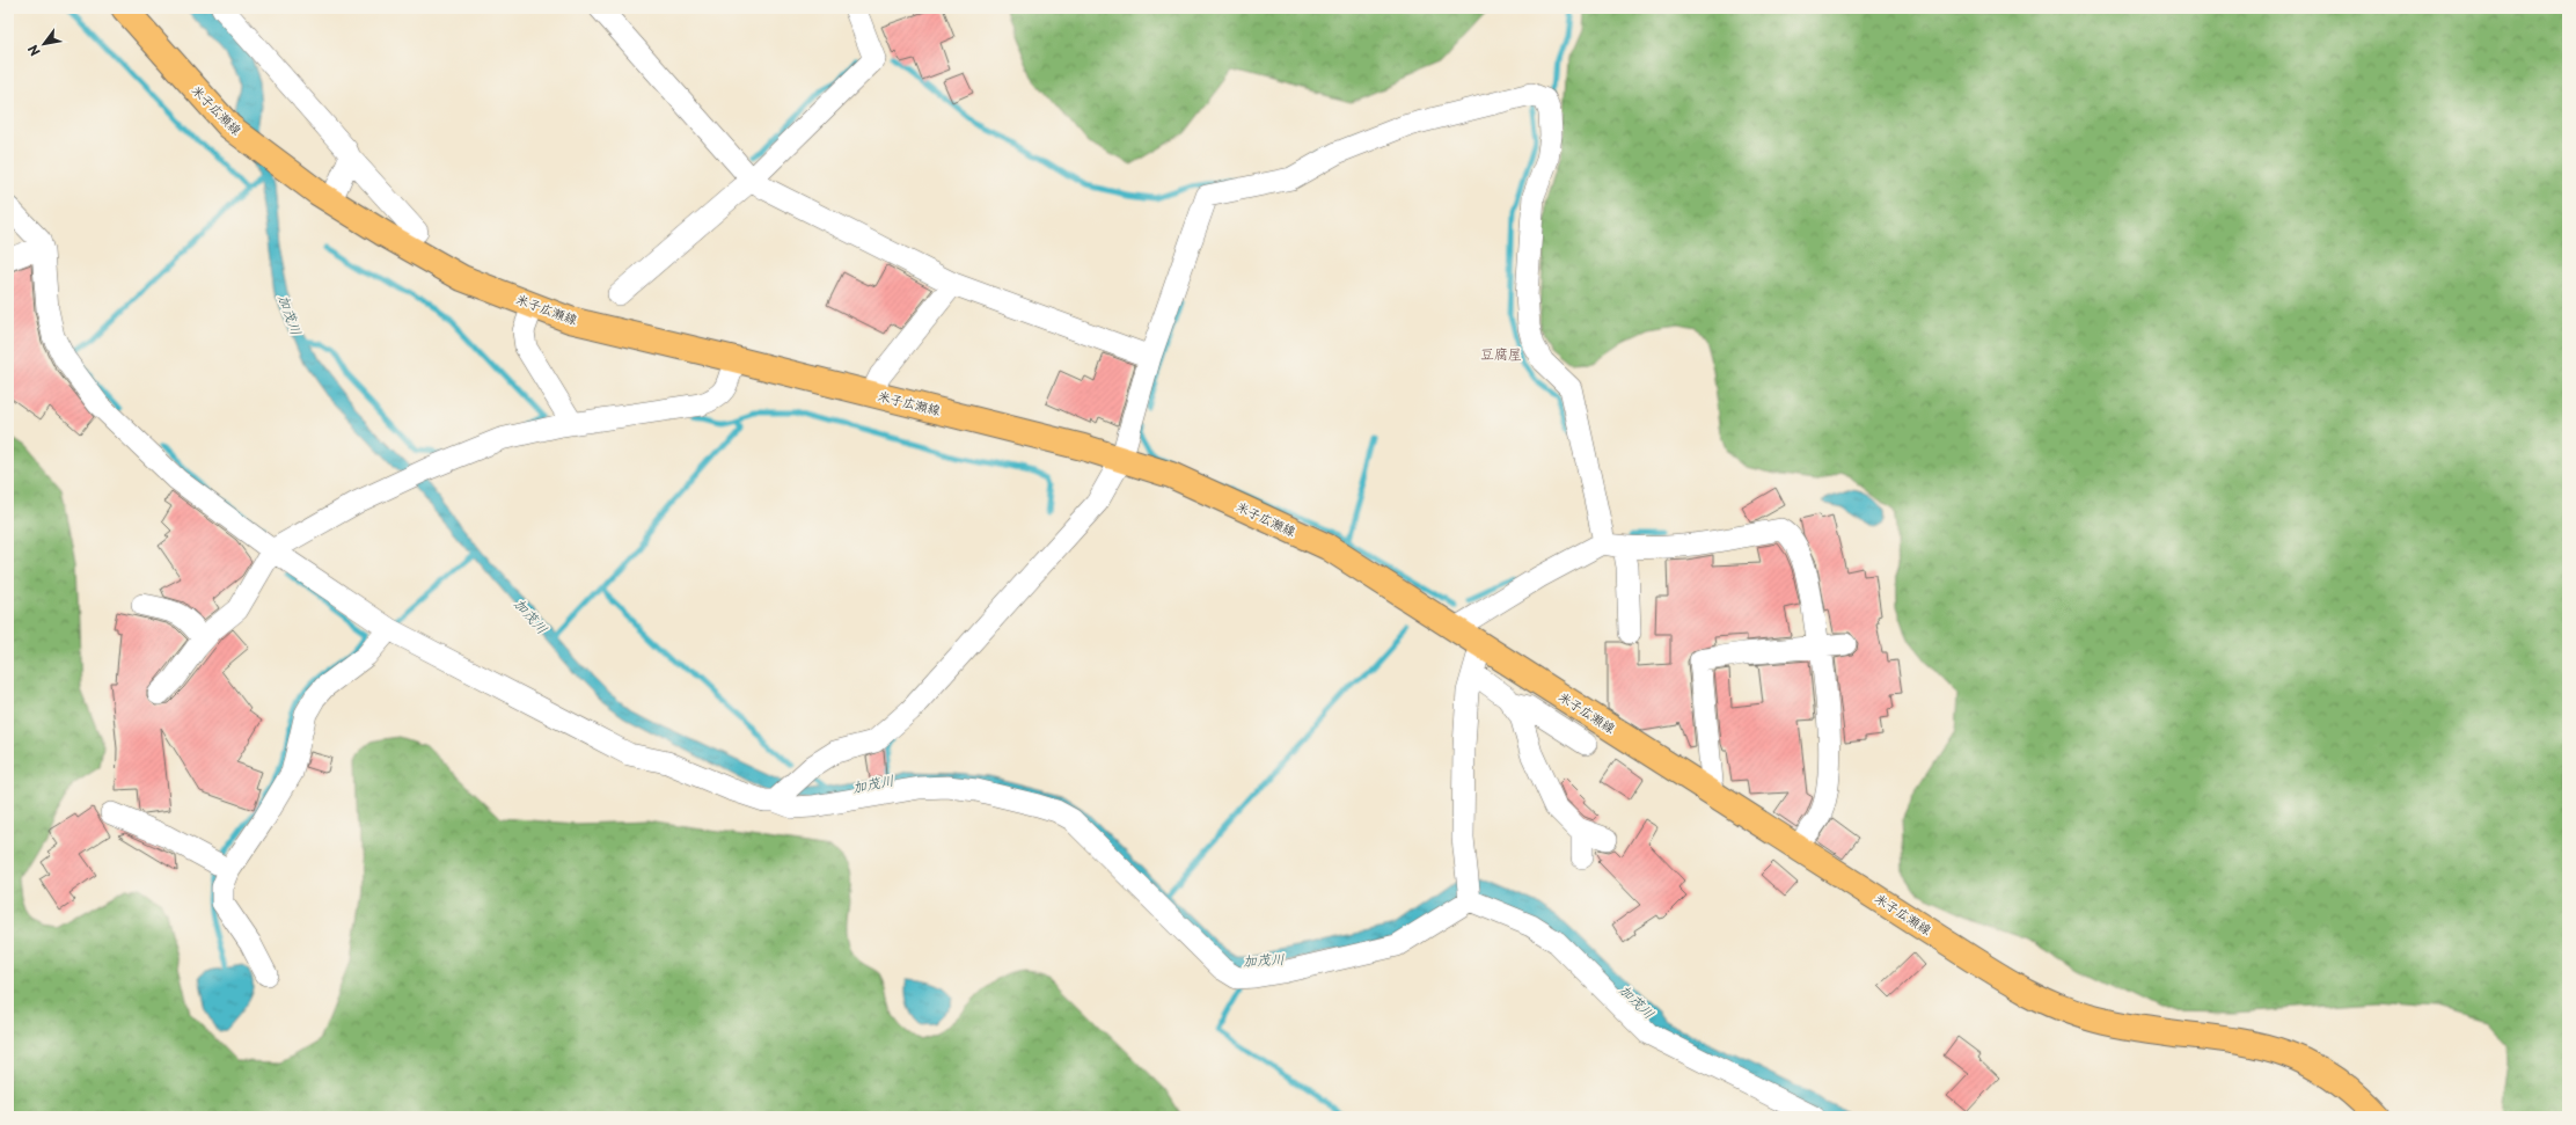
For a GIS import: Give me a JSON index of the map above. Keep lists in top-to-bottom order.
{
  "streets": {
    "main road": ["米子広瀬線"]
  },
  "districts": ["豆腐屋"],
  "water": ["加茂川"],
  "north": "bottom left"
}
